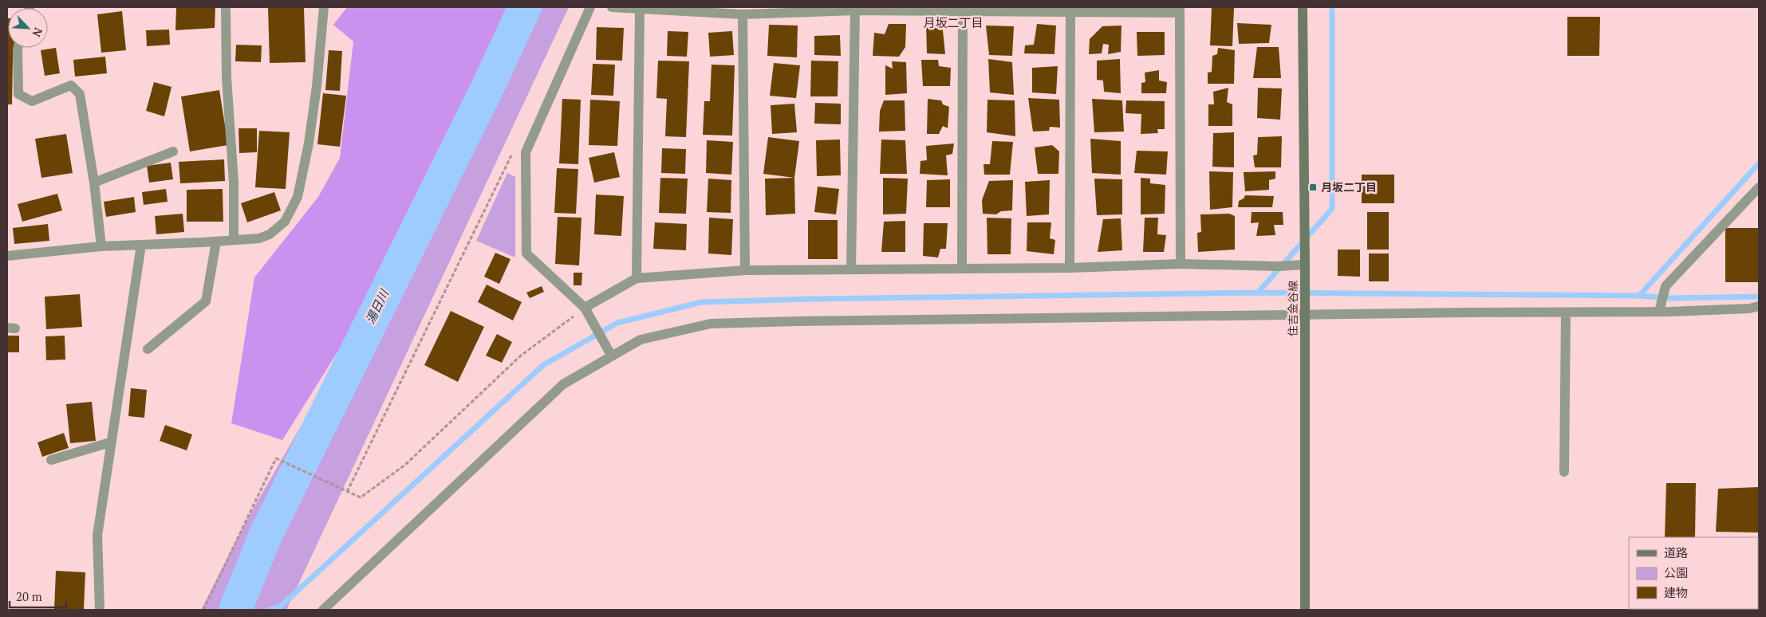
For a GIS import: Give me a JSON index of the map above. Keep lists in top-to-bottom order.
{
  "streets": {
    "main road": ["住吉金谷線"]
  },
  "districts": ["月坂二丁目"],
  "water": ["湯日川"],
  "places": {
    "transit": ["月坂二丁目"]
  },
  "legend": ["道路", "公園", "建物"],
  "scale_bar": "20 m",
  "north": "bottom right"
}
